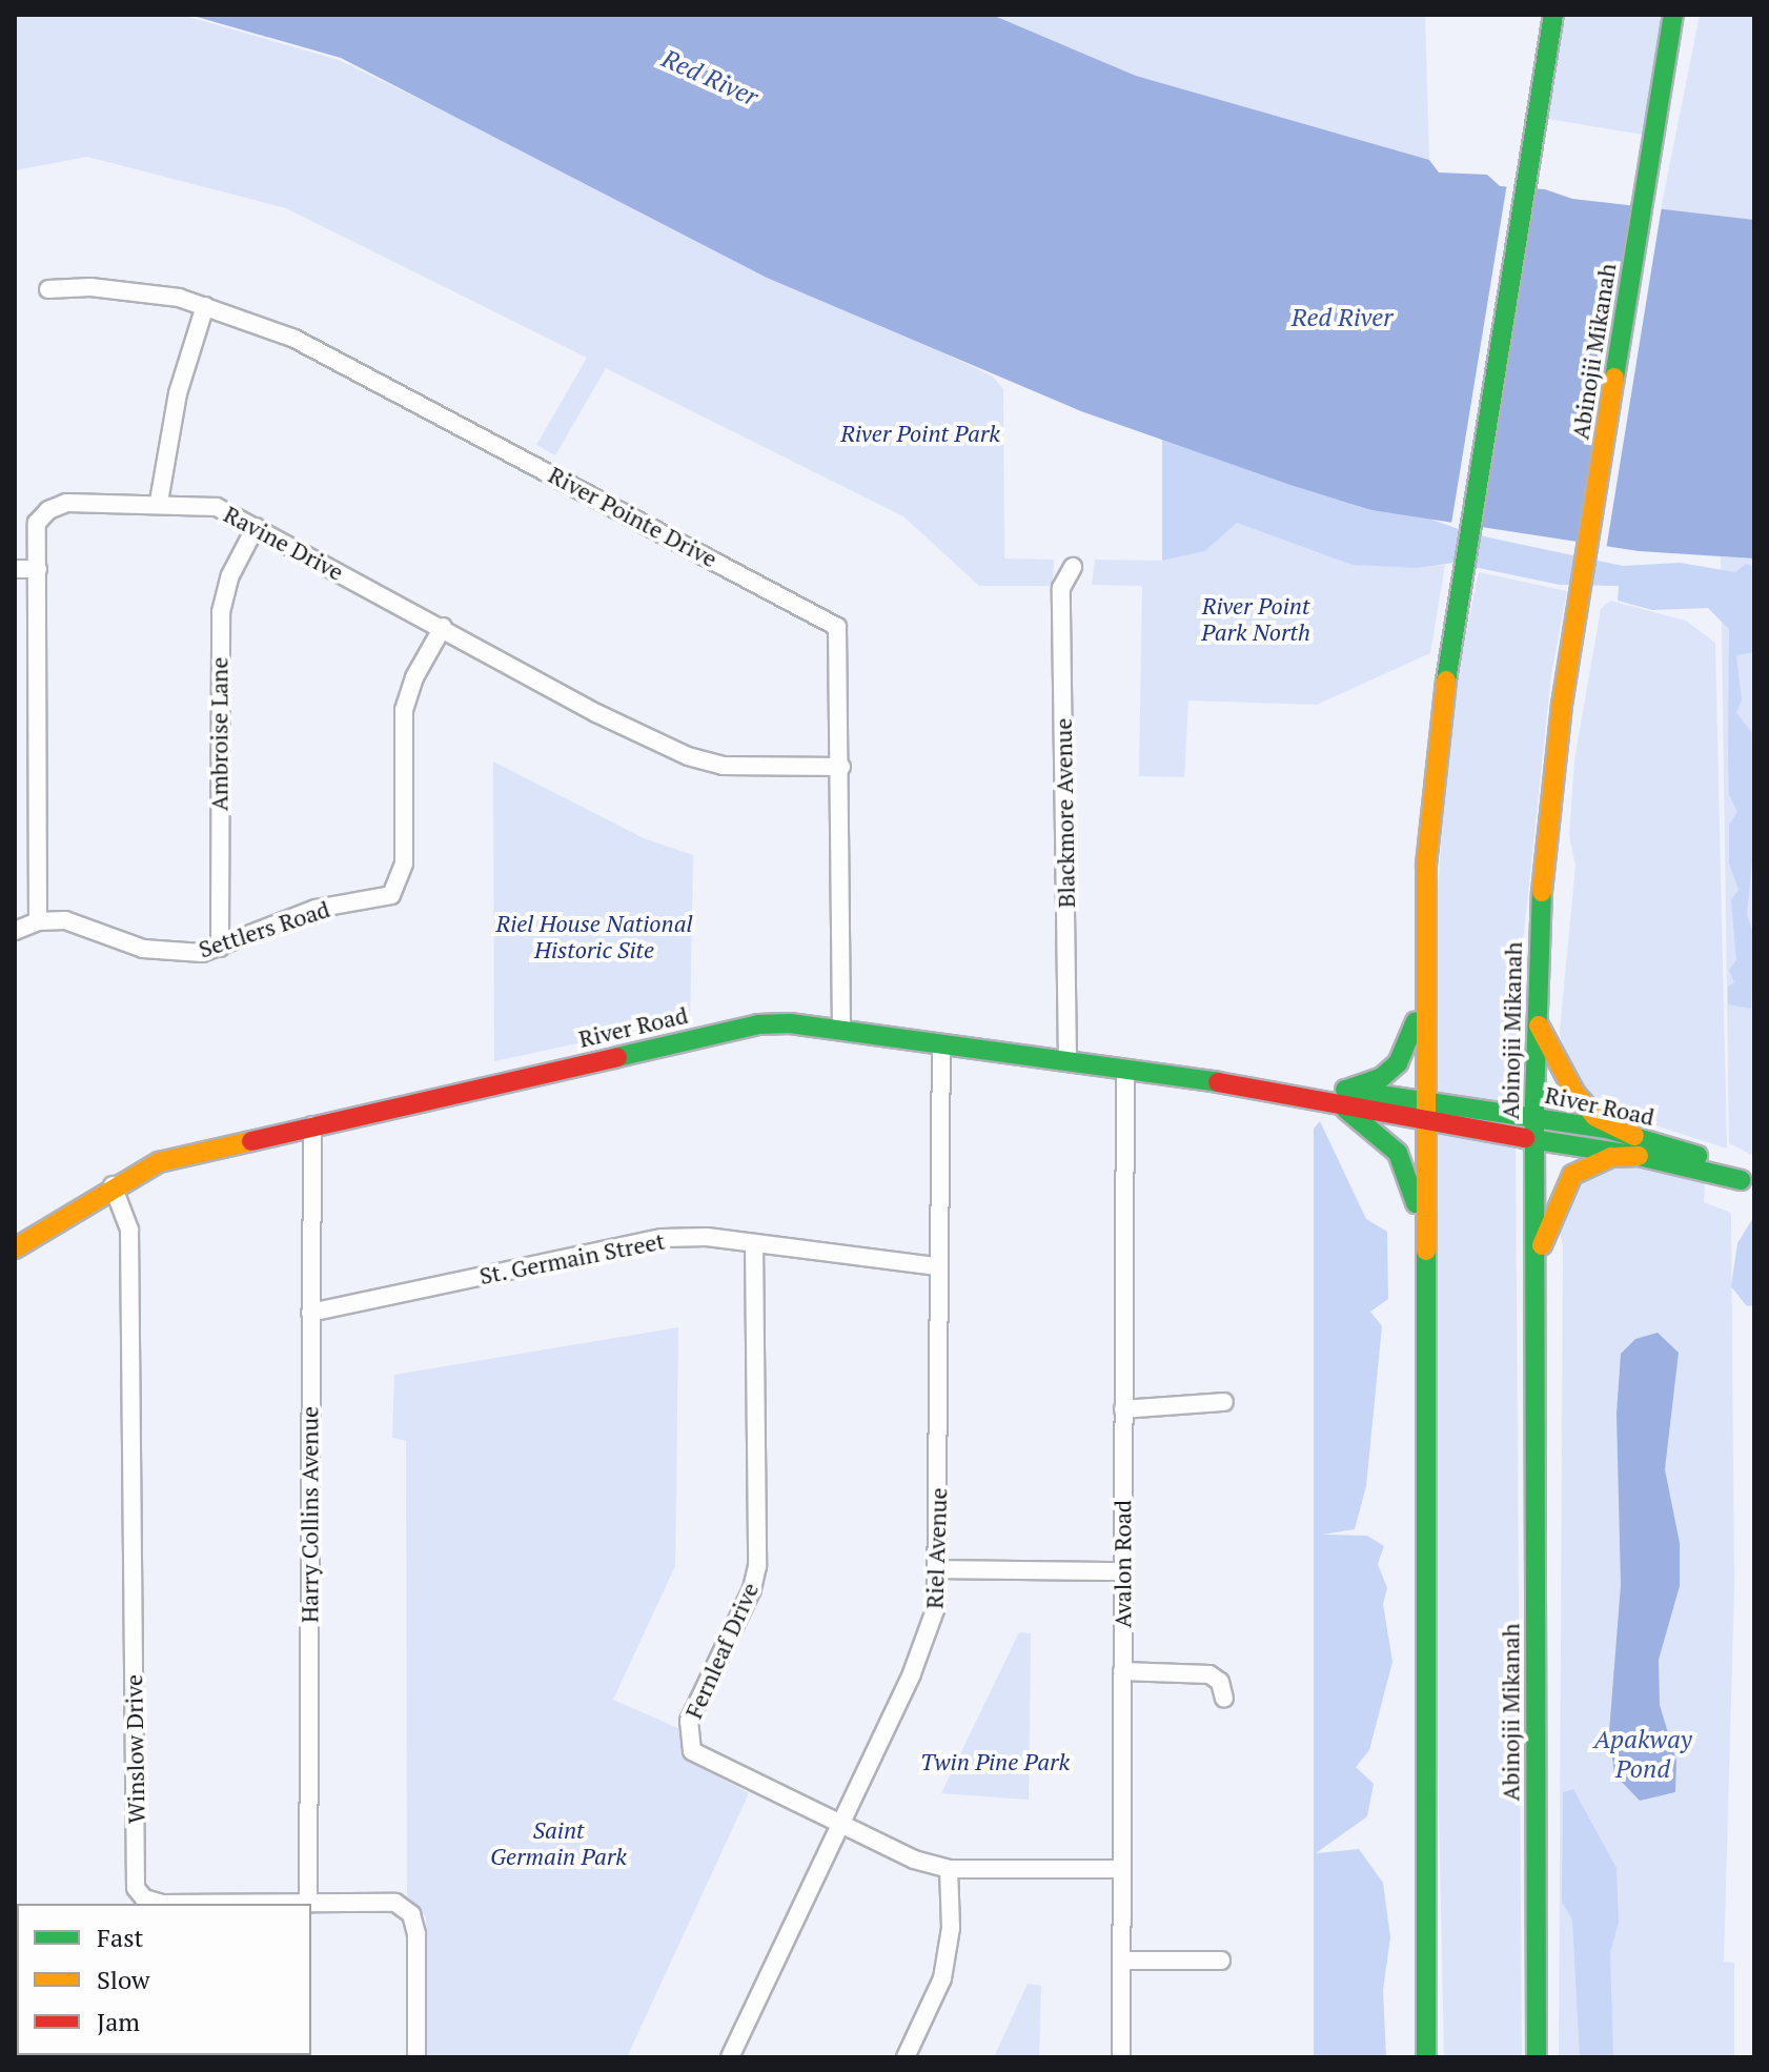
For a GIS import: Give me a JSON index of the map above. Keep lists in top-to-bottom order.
{
  "streets": {
    "main road": ["Abinojii Mikanah", "River Road"],
    "street": [
      "River Pointe Drive",
      "Ravine Drive",
      "Ambroise Lane",
      "Blackmore Avenue",
      "Settlers Road",
      "St. Germain Street",
      "Harry Collins Avenue",
      "Riel Avenue",
      "Avalon Road",
      "Fernleaf Drive",
      "Winslow Drive"
    ]
  },
  "crossings": [
    ["Abinojii Mikanah", "River Road"],
    ["River Pointe Drive", "Ravine Drive"],
    ["River Pointe Drive", "River Road"],
    ["Ravine Drive", "Ambroise Lane"],
    ["Ravine Drive", "Settlers Road"],
    ["Ambroise Lane", "Settlers Road"],
    ["Blackmore Avenue", "River Road"],
    ["River Road", "Harry Collins Avenue"],
    ["River Road", "Riel Avenue"],
    ["River Road", "Avalon Road"],
    ["River Road", "Winslow Drive"],
    ["St. Germain Street", "Harry Collins Avenue"],
    ["St. Germain Street", "Riel Avenue"],
    ["St. Germain Street", "Fernleaf Drive"],
    ["Harry Collins Avenue", "Winslow Drive"],
    ["Riel Avenue", "Fernleaf Drive"],
    ["Avalon Road", "Fernleaf Drive"]
  ],
  "water": ["Red River", "Apakway Pond"],
  "parks": [
    "River Point Park",
    "River Point Park North",
    "Riel House National Historic Site",
    "Twin Pine Park",
    "Saint Germain Park"
  ],
  "legend": ["Fast", "Slow", "Jam"]
}
